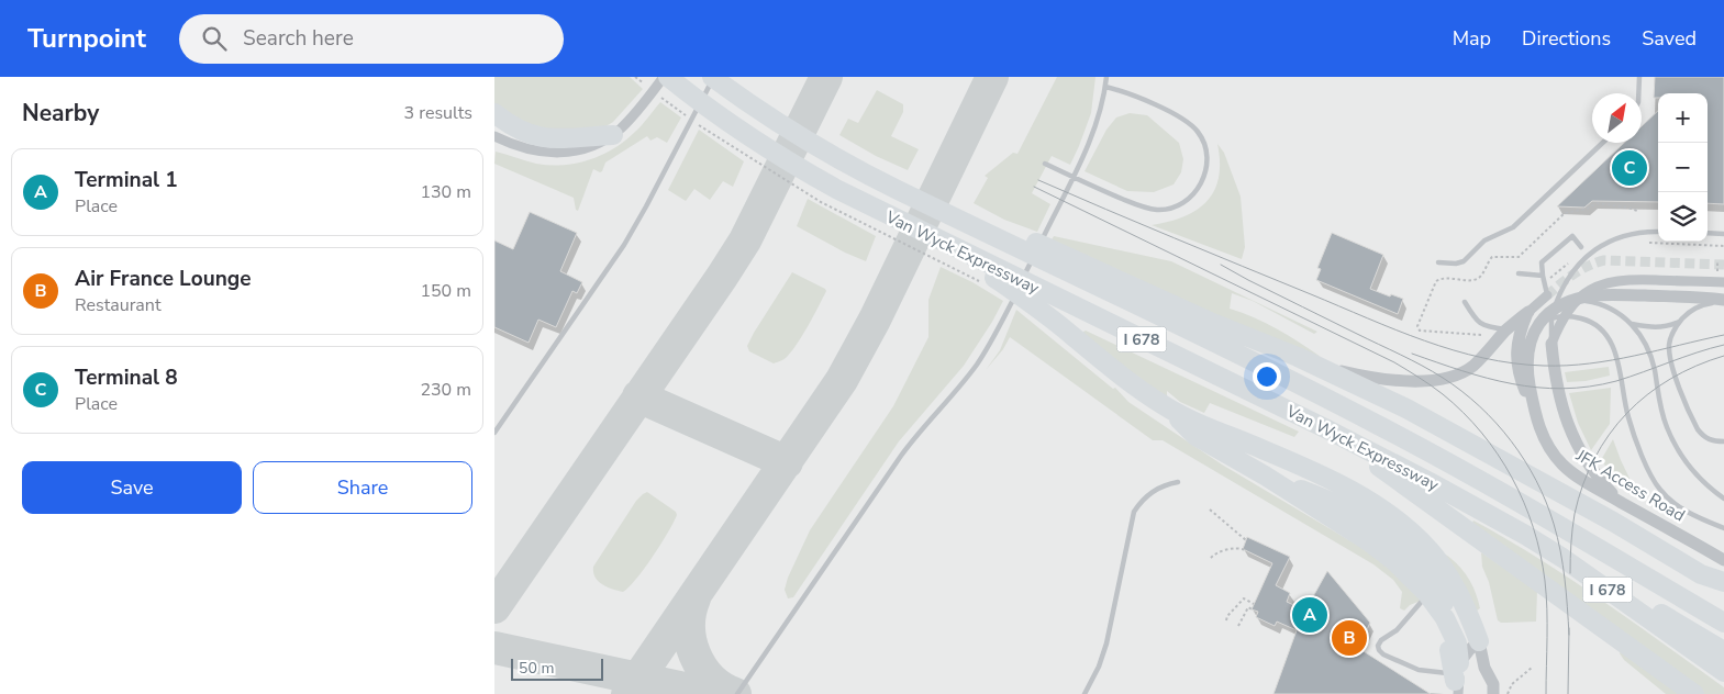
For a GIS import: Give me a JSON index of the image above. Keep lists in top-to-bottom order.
{
  "streets": {
    "highway": ["Van Wyck Expressway", "I 678"],
    "street": ["JFK Access Road"]
  },
  "scale_bar": "50 m",
  "north": "top right",
  "page": {
    "header": "Turnpoint",
    "search": "Search here",
    "nav": ["Map", "Directions", "Saved"],
    "heading": ["Nearby", "3 results"],
    "map_buttons": ["+", "−"],
    "list": [
      {
        "mark": "A",
        "name": "Terminal 1",
        "note": "Place",
        "value": "130 m"
      },
      {
        "mark": "B",
        "name": "Air France Lounge",
        "note": "Restaurant",
        "value": "150 m"
      },
      {
        "mark": "C",
        "name": "Terminal 8",
        "note": "Place",
        "value": "230 m"
      }
    ],
    "pins": ["C", "A", "B"],
    "buttons": ["Save", "Share"],
    "scale": "50 m"
  }
}
